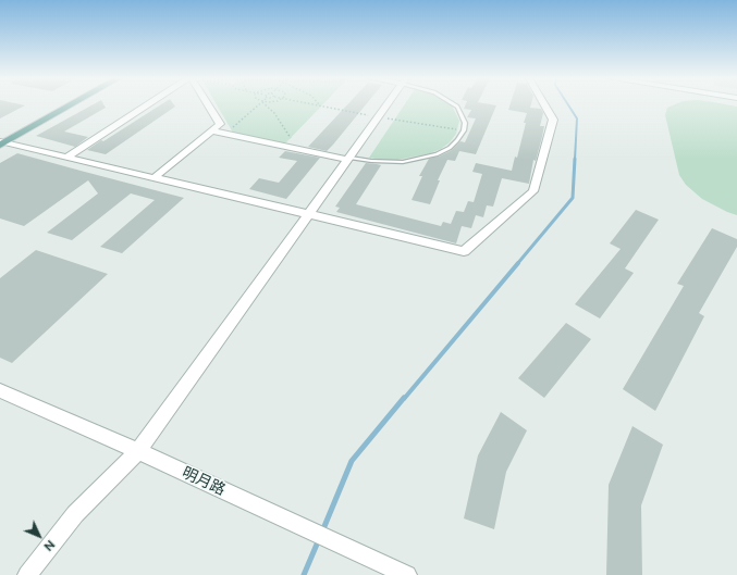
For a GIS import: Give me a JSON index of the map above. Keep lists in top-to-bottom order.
{
  "streets": {
    "street": ["明月路"]
  },
  "north": "bottom right"
}
